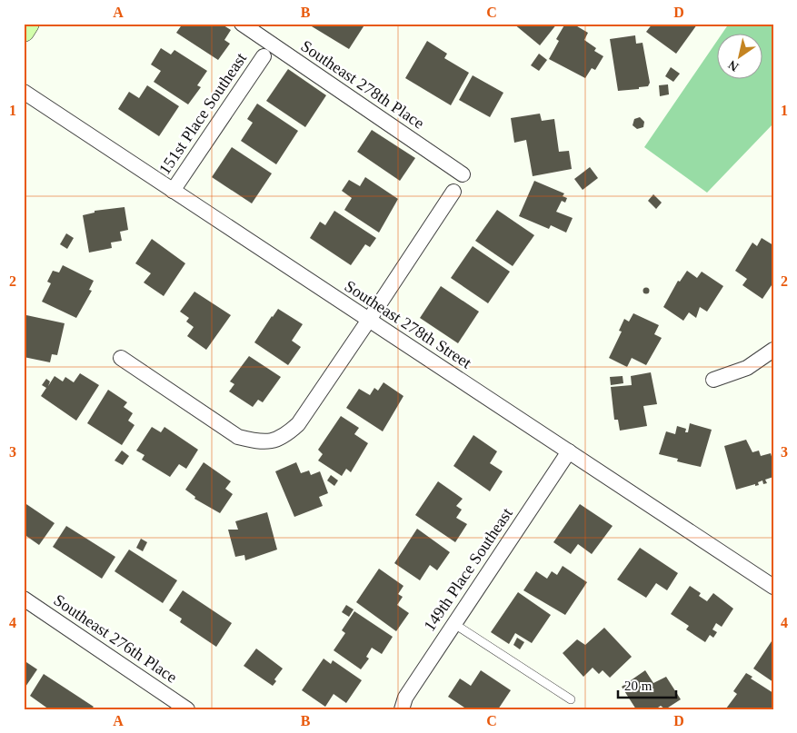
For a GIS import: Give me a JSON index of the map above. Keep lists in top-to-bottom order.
{
  "streets": {
    "street": [
      "Southeast 278th Place",
      "151st Place Southeast",
      "Southeast 278th Street",
      "149th Place Southeast",
      "Southeast 276th Place"
    ]
  },
  "crossings": [
    ["151st Place Southeast", "Southeast 278th Street"],
    ["Southeast 278th Street", "149th Place Southeast"]
  ],
  "scale_bar": "20 m",
  "north": "bottom left",
  "grid": {
    "columns": [
      "A",
      "B",
      "C",
      "D"
    ],
    "rows": [
      "1",
      "2",
      "3",
      "4"
    ]
  }
}
